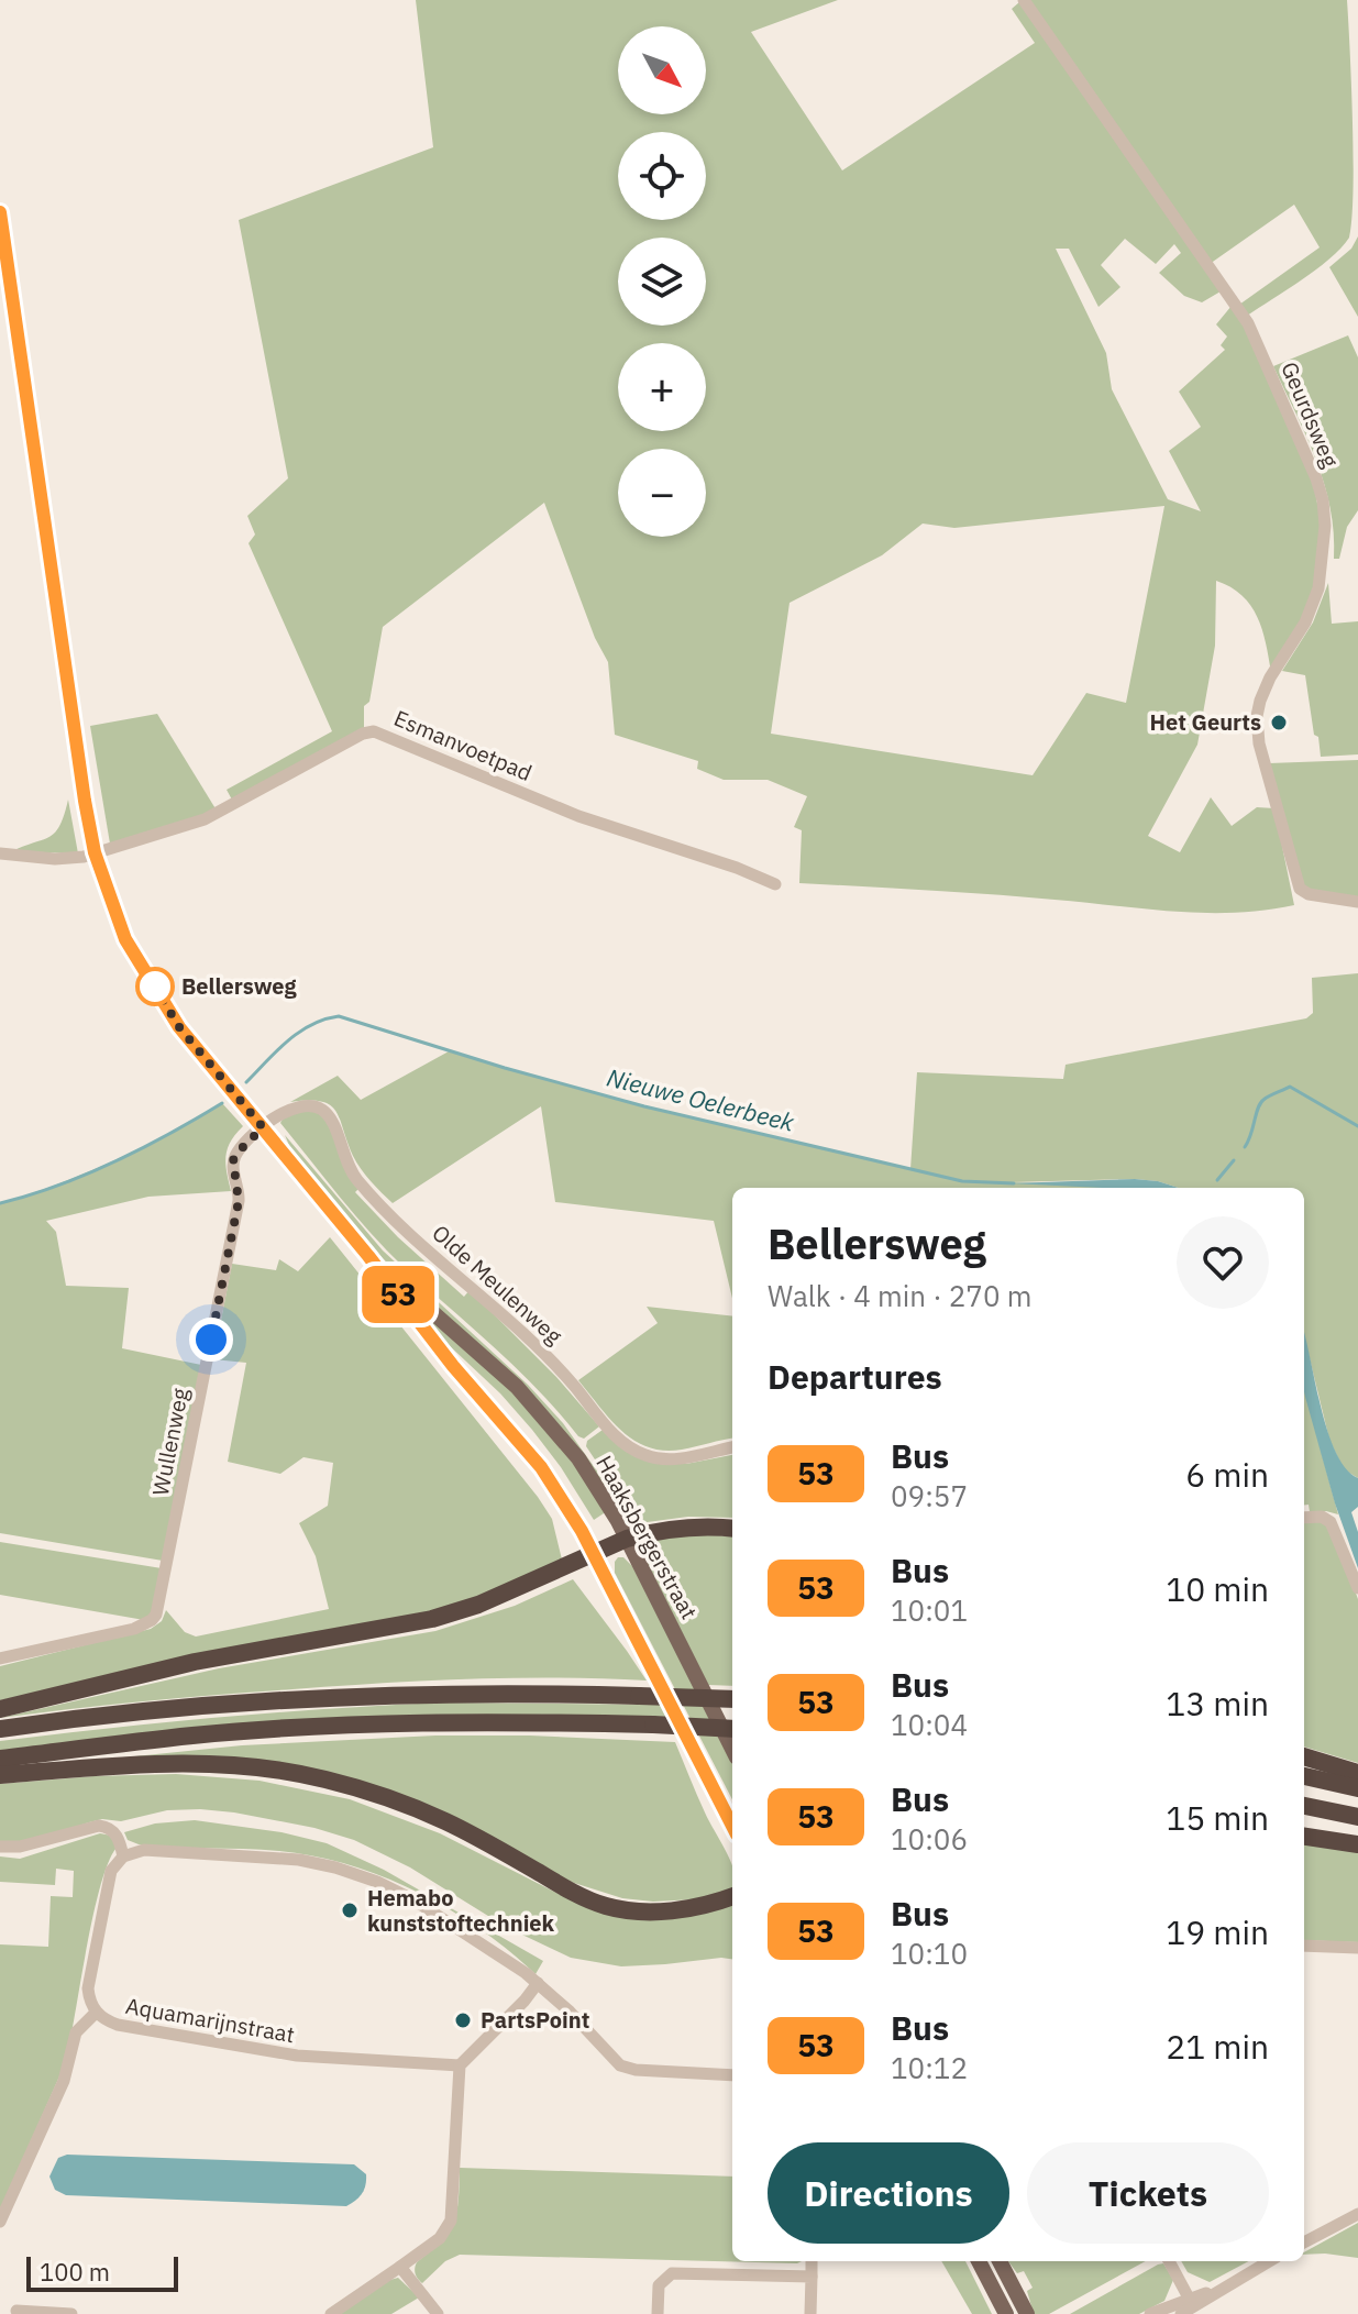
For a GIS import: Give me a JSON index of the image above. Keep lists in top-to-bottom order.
{
  "streets": {
    "main road": ["Haaksbergerstraat"],
    "street": [
      "Geurdsweg",
      "Esmanvoetpad",
      "Olde Meulenweg",
      "Wullenweg",
      "Aquamarijnstraat"
    ]
  },
  "crossings": [
    ["Esmanvoetpad", "Haaksbergerstraat"],
    ["Olde Meulenweg", "Wullenweg"],
    ["Olde Meulenweg", "Haaksbergerstraat"],
    ["Wullenweg", "Haaksbergerstraat"]
  ],
  "water": ["Nieuwe Oelerbeek"],
  "places": [
    "Het Geurts",
    "Bellersweg",
    "Hemabo kunststoftechniek",
    "PartsPoint"
  ],
  "lines": ["bus line 53"],
  "scale_bar": "100 m",
  "north": "bottom right",
  "page": {
    "on_map": "53",
    "map_buttons": ["+", "−"],
    "heading": [
      ["Bellersweg", "Walk · 4 min · 270 m"],
      "Departures"
    ],
    "list": [
      {
        "mark": "53",
        "name": "Bus",
        "note": "09:57",
        "value": "6 min"
      },
      {
        "mark": "53",
        "name": "Bus",
        "note": "10:01",
        "value": "10 min"
      },
      {
        "mark": "53",
        "name": "Bus",
        "note": "10:04",
        "value": "13 min"
      },
      {
        "mark": "53",
        "name": "Bus",
        "note": "10:06",
        "value": "15 min"
      },
      {
        "mark": "53",
        "name": "Bus",
        "note": "10:10",
        "value": "19 min"
      },
      {
        "mark": "53",
        "name": "Bus",
        "note": "10:12",
        "value": "21 min"
      }
    ],
    "buttons": ["Directions", "Tickets"],
    "scale": "100 m"
  }
}
